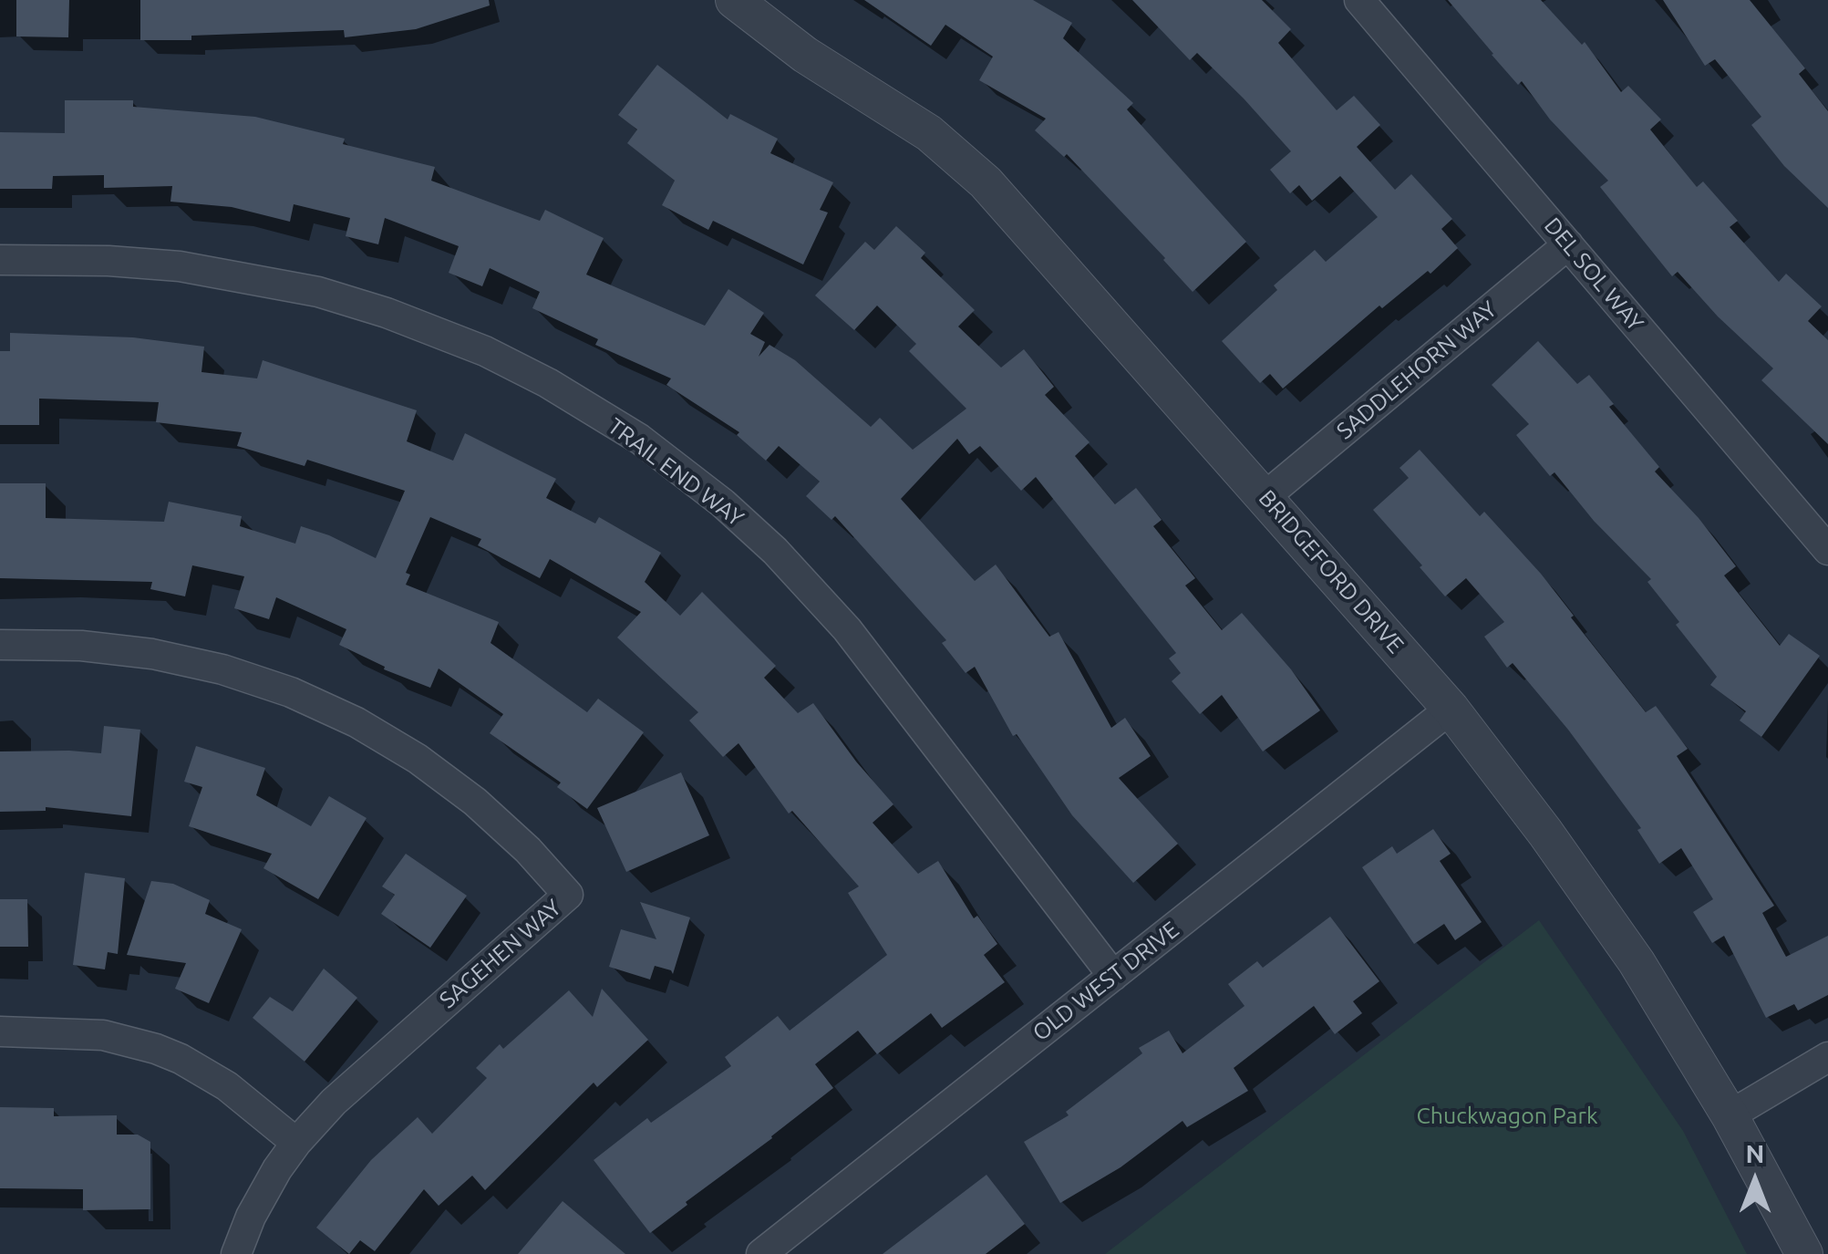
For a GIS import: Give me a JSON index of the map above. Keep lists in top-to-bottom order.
{
  "streets": {
    "street": [
      "DEL SOL WAY",
      "SADDLEHORN WAY",
      "TRAIL END WAY",
      "BRIDGEFORD DRIVE",
      "SAGEHEN WAY",
      "OLD WEST DRIVE"
    ]
  },
  "crossings": [
    ["DEL SOL WAY", "SADDLEHORN WAY"],
    ["SADDLEHORN WAY", "BRIDGEFORD DRIVE"],
    ["TRAIL END WAY", "OLD WEST DRIVE"],
    ["BRIDGEFORD DRIVE", "OLD WEST DRIVE"]
  ],
  "parks": ["Chuckwagon Park"],
  "north": "top"
}
